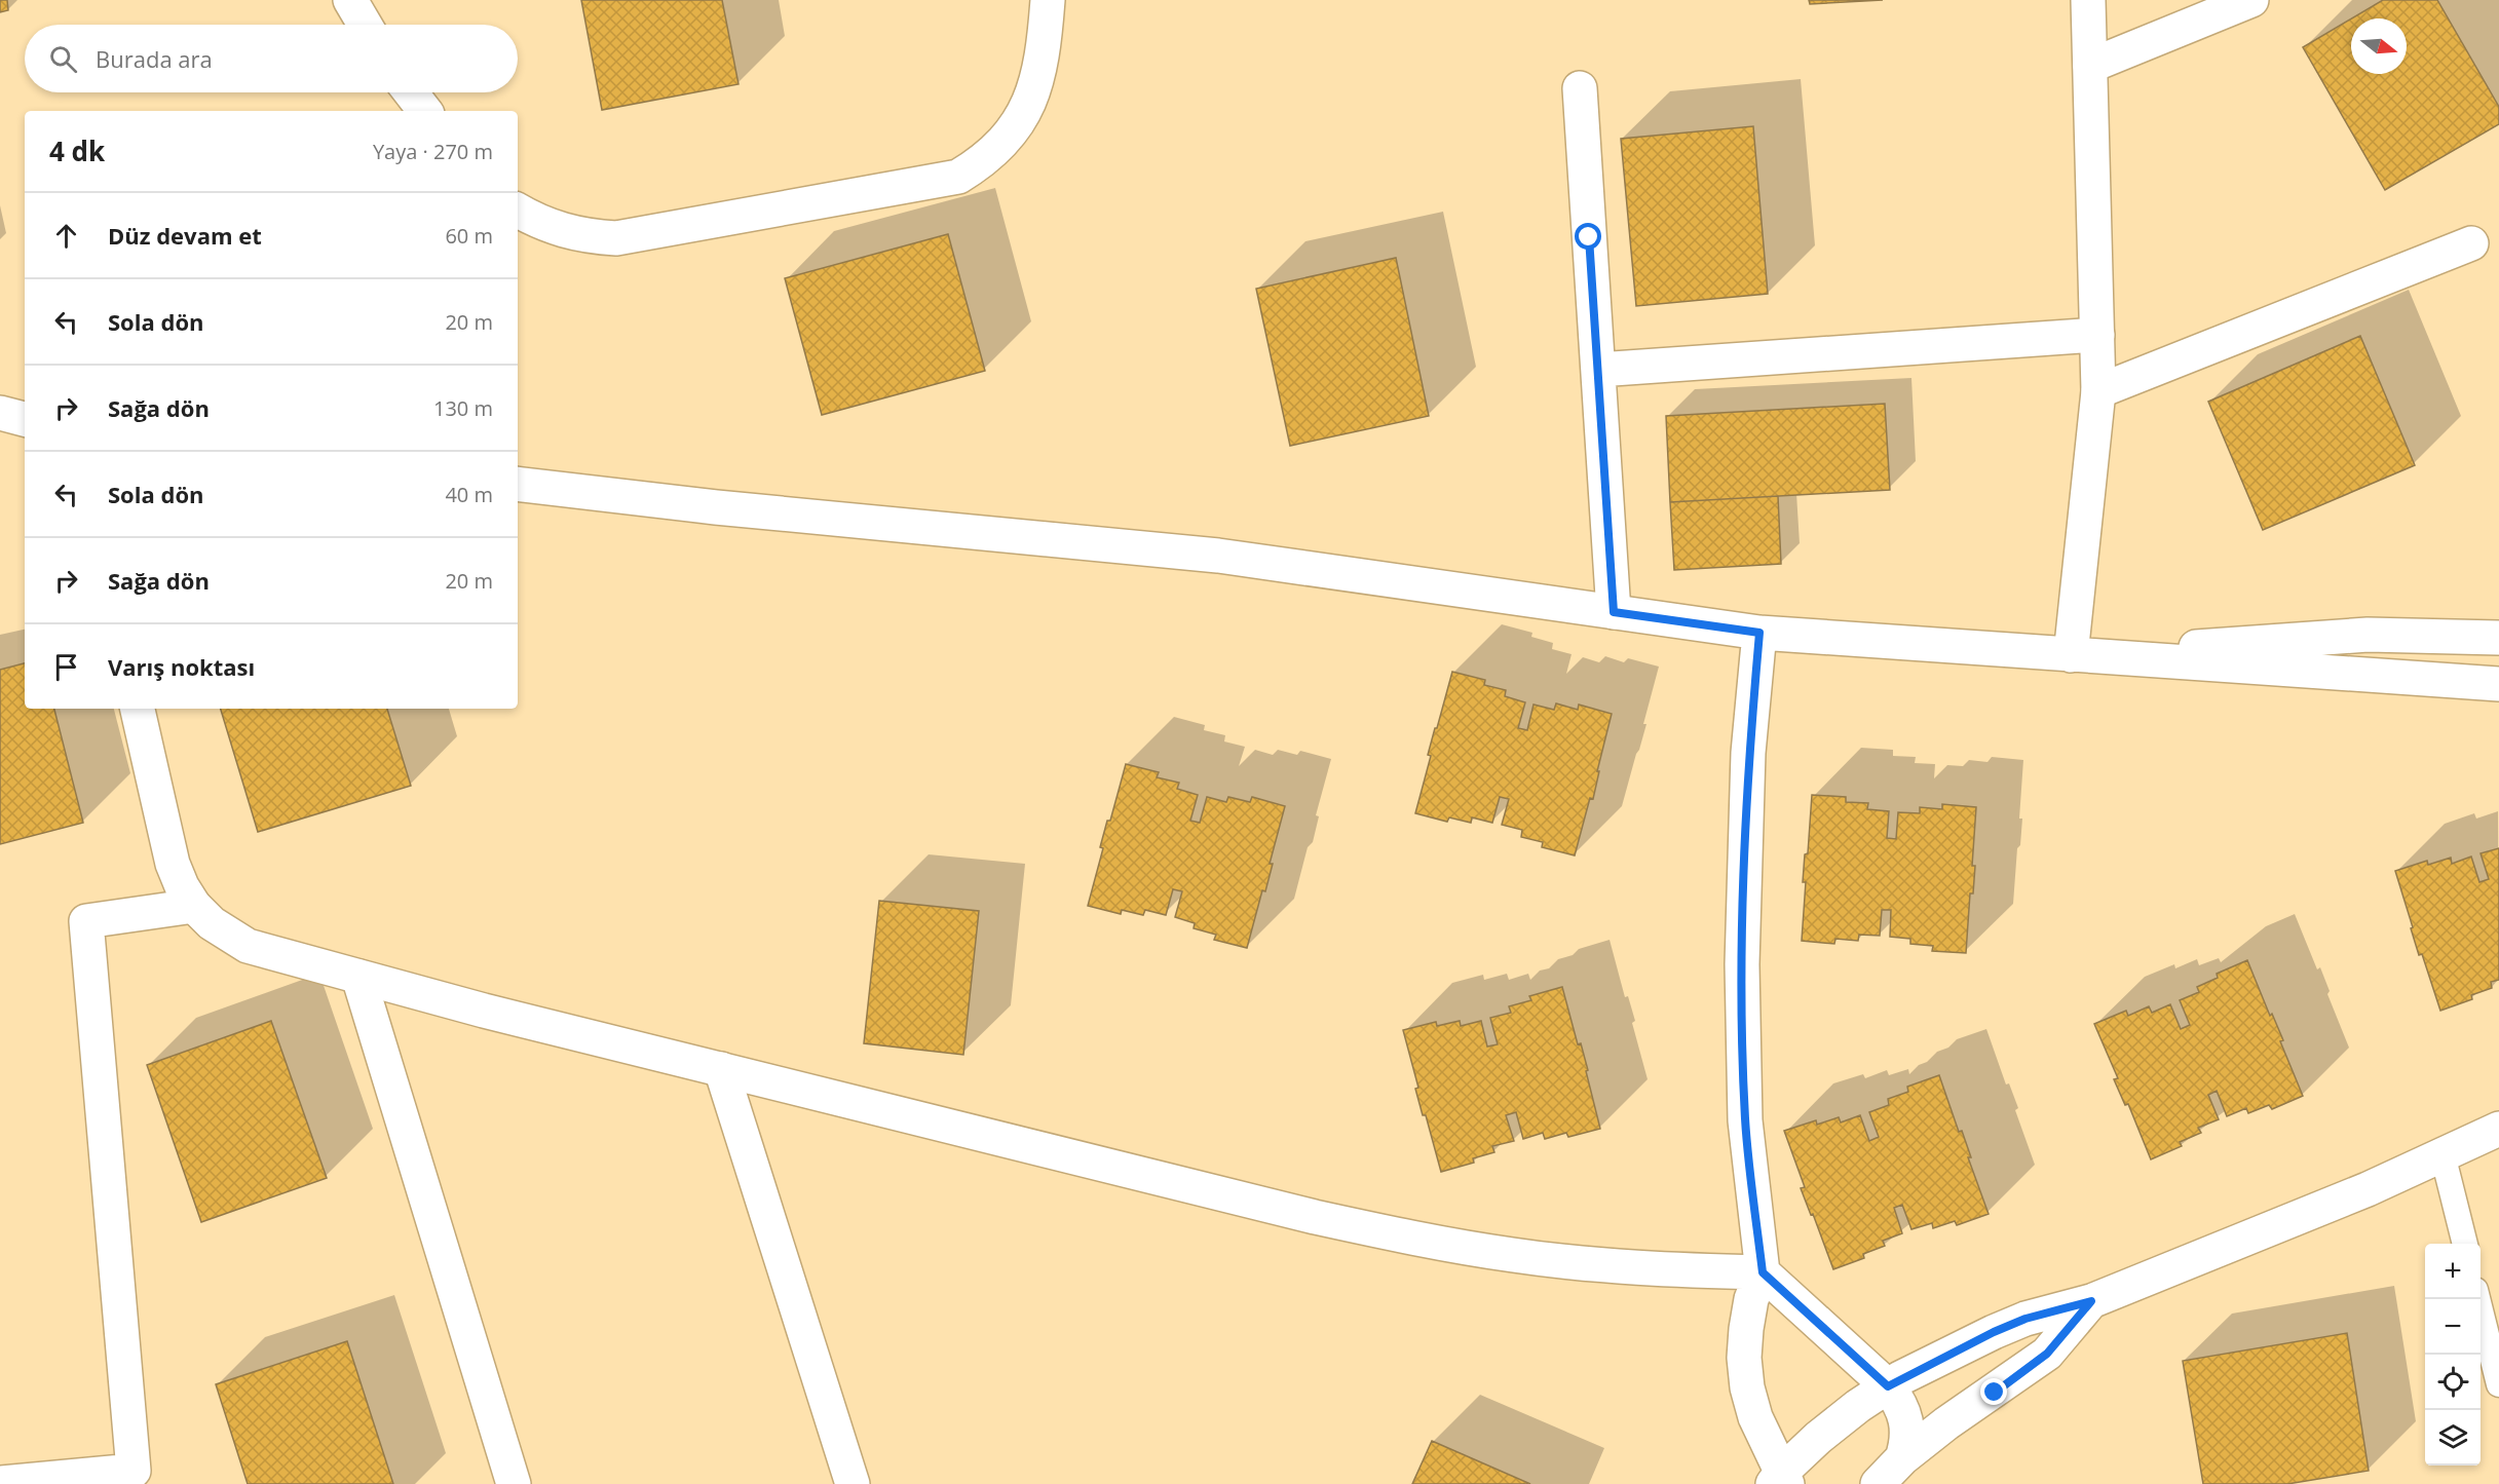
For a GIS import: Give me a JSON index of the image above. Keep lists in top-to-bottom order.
{
  "north": "right",
  "page": {
    "search": "Burada ara",
    "heading": ["4 dk", "Yaya · 270 m"],
    "list": [
      ["Düz devam et", "60 m"],
      ["Sola dön", "20 m"],
      ["Sağa dön", "130 m"],
      ["Sola dön", "40 m"],
      ["Sağa dön", "20 m"],
      "Varış noktası"
    ],
    "map_buttons": ["+", "−"]
  }
}
